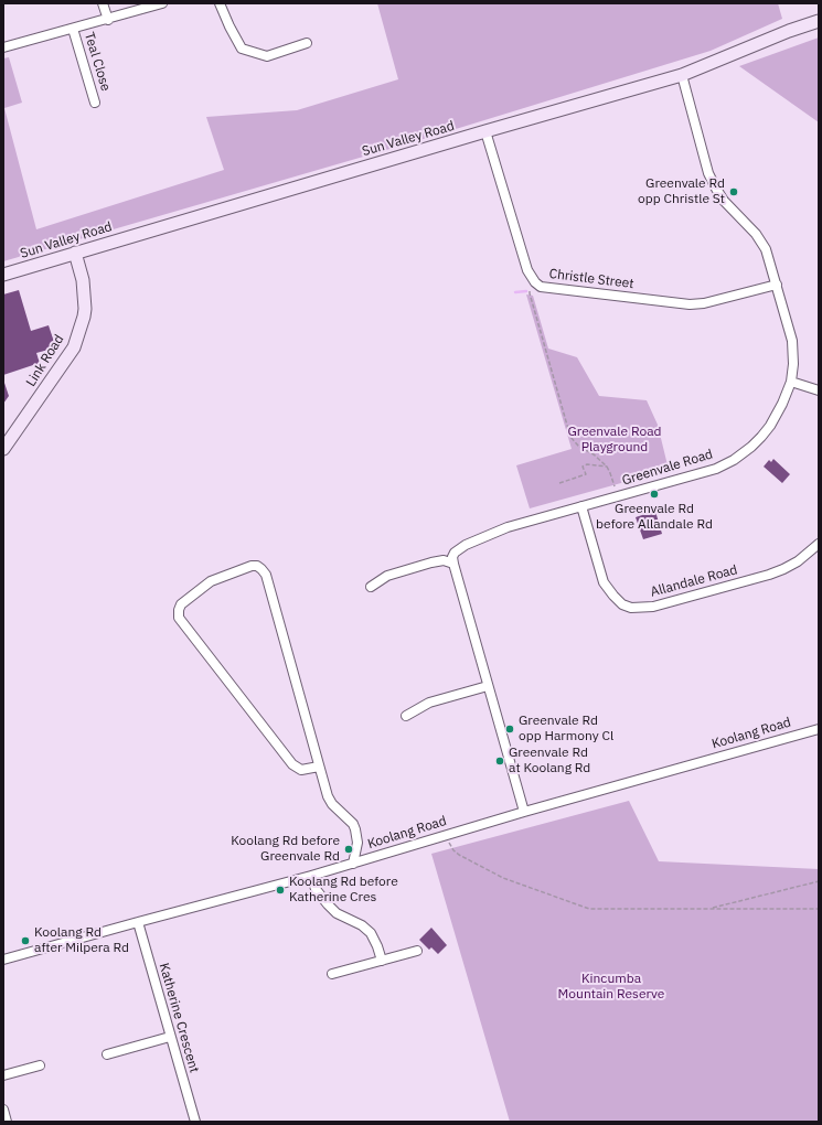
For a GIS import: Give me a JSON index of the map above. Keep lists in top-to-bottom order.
{
  "streets": {
    "street": [
      "Teal Close",
      "Sun Valley Road",
      "Christle Street",
      "Link Road",
      "Greenvale Road",
      "Allandale Road",
      "Koolang Road",
      "Katherine Crescent"
    ]
  },
  "crossings": [
    ["Sun Valley Road", "Christle Street"],
    ["Sun Valley Road", "Link Road"],
    ["Sun Valley Road", "Greenvale Road"],
    ["Christle Street", "Greenvale Road"],
    ["Greenvale Road", "Allandale Road"],
    ["Koolang Road", "Katherine Crescent"]
  ],
  "parks": ["Greenvale Road Playground", "Kincumba Mountain Reserve"],
  "places": [
    "Greenvale Rd opp Christle St",
    "Greenvale Rd before Allandale Rd",
    "Greenvale Rd opp Harmony Cl",
    "Greenvale Rd at Koolang Rd",
    "Koolang Rd before Greenvale Rd",
    "Koolang Rd before Katherine Cres",
    "Koolang Rd after Milpera Rd"
  ]
}
